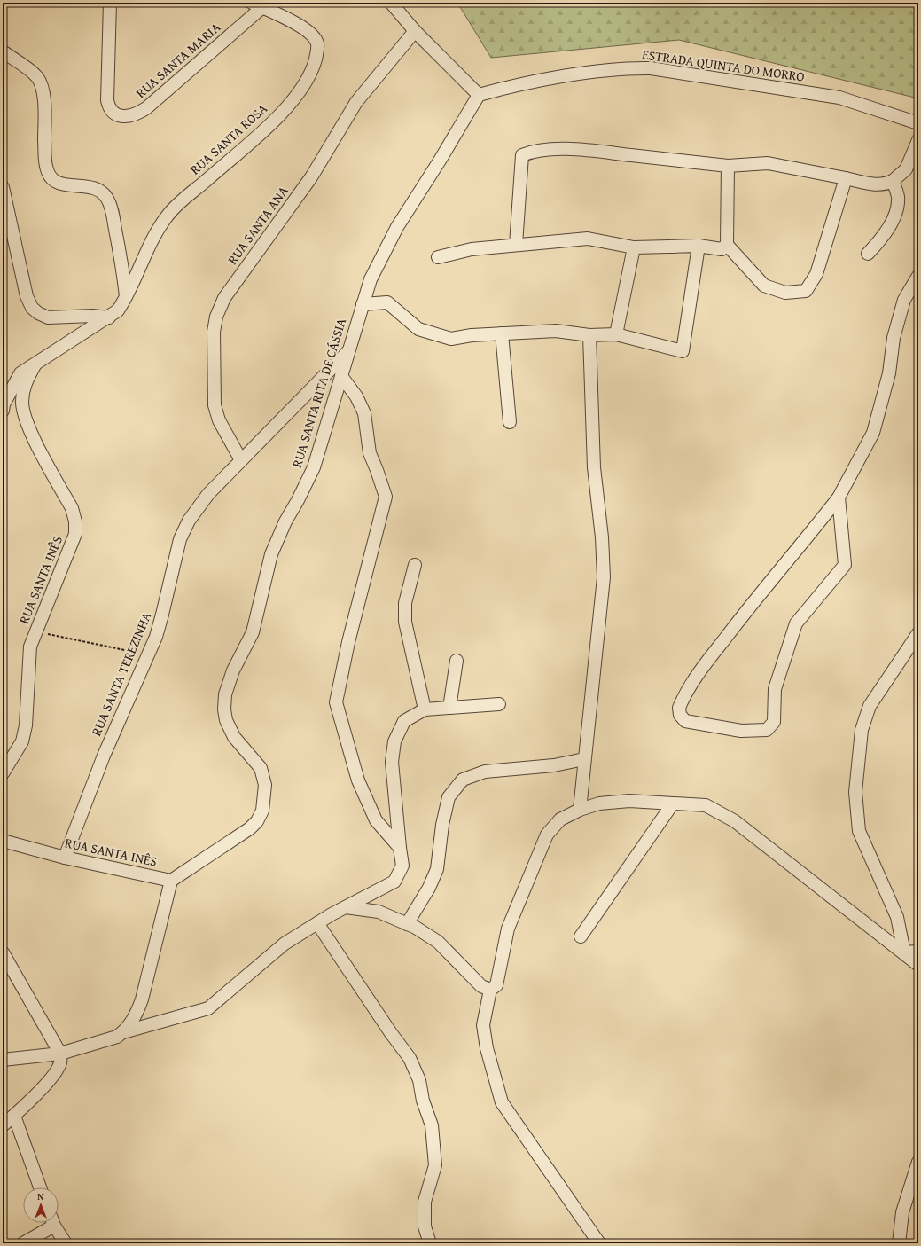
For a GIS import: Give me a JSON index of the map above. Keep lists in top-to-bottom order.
{
  "streets": {
    "street": [
      "RUA SANTA MARIA",
      "ESTRADA QUINTA DO MORRO",
      "RUA SANTA ROSA",
      "RUA SANTA ANA",
      "RUA SANTA RITA DE CÁSSIA",
      "RUA SANTA INÊS",
      "RUA SANTA TEREZINHA"
    ]
  },
  "crossings": [
    ["RUA SANTA MARIA", "RUA SANTA ROSA"],
    ["ESTRADA QUINTA DO MORRO", "RUA SANTA RITA DE CÁSSIA"],
    ["RUA SANTA ROSA", "RUA SANTA INÊS"],
    ["RUA SANTA ANA", "RUA SANTA TEREZINHA"],
    ["RUA SANTA RITA DE CÁSSIA", "RUA SANTA INÊS"],
    ["RUA SANTA RITA DE CÁSSIA", "RUA SANTA TEREZINHA"],
    ["RUA SANTA INÊS", "RUA SANTA TEREZINHA"]
  ],
  "north": "top"
}
